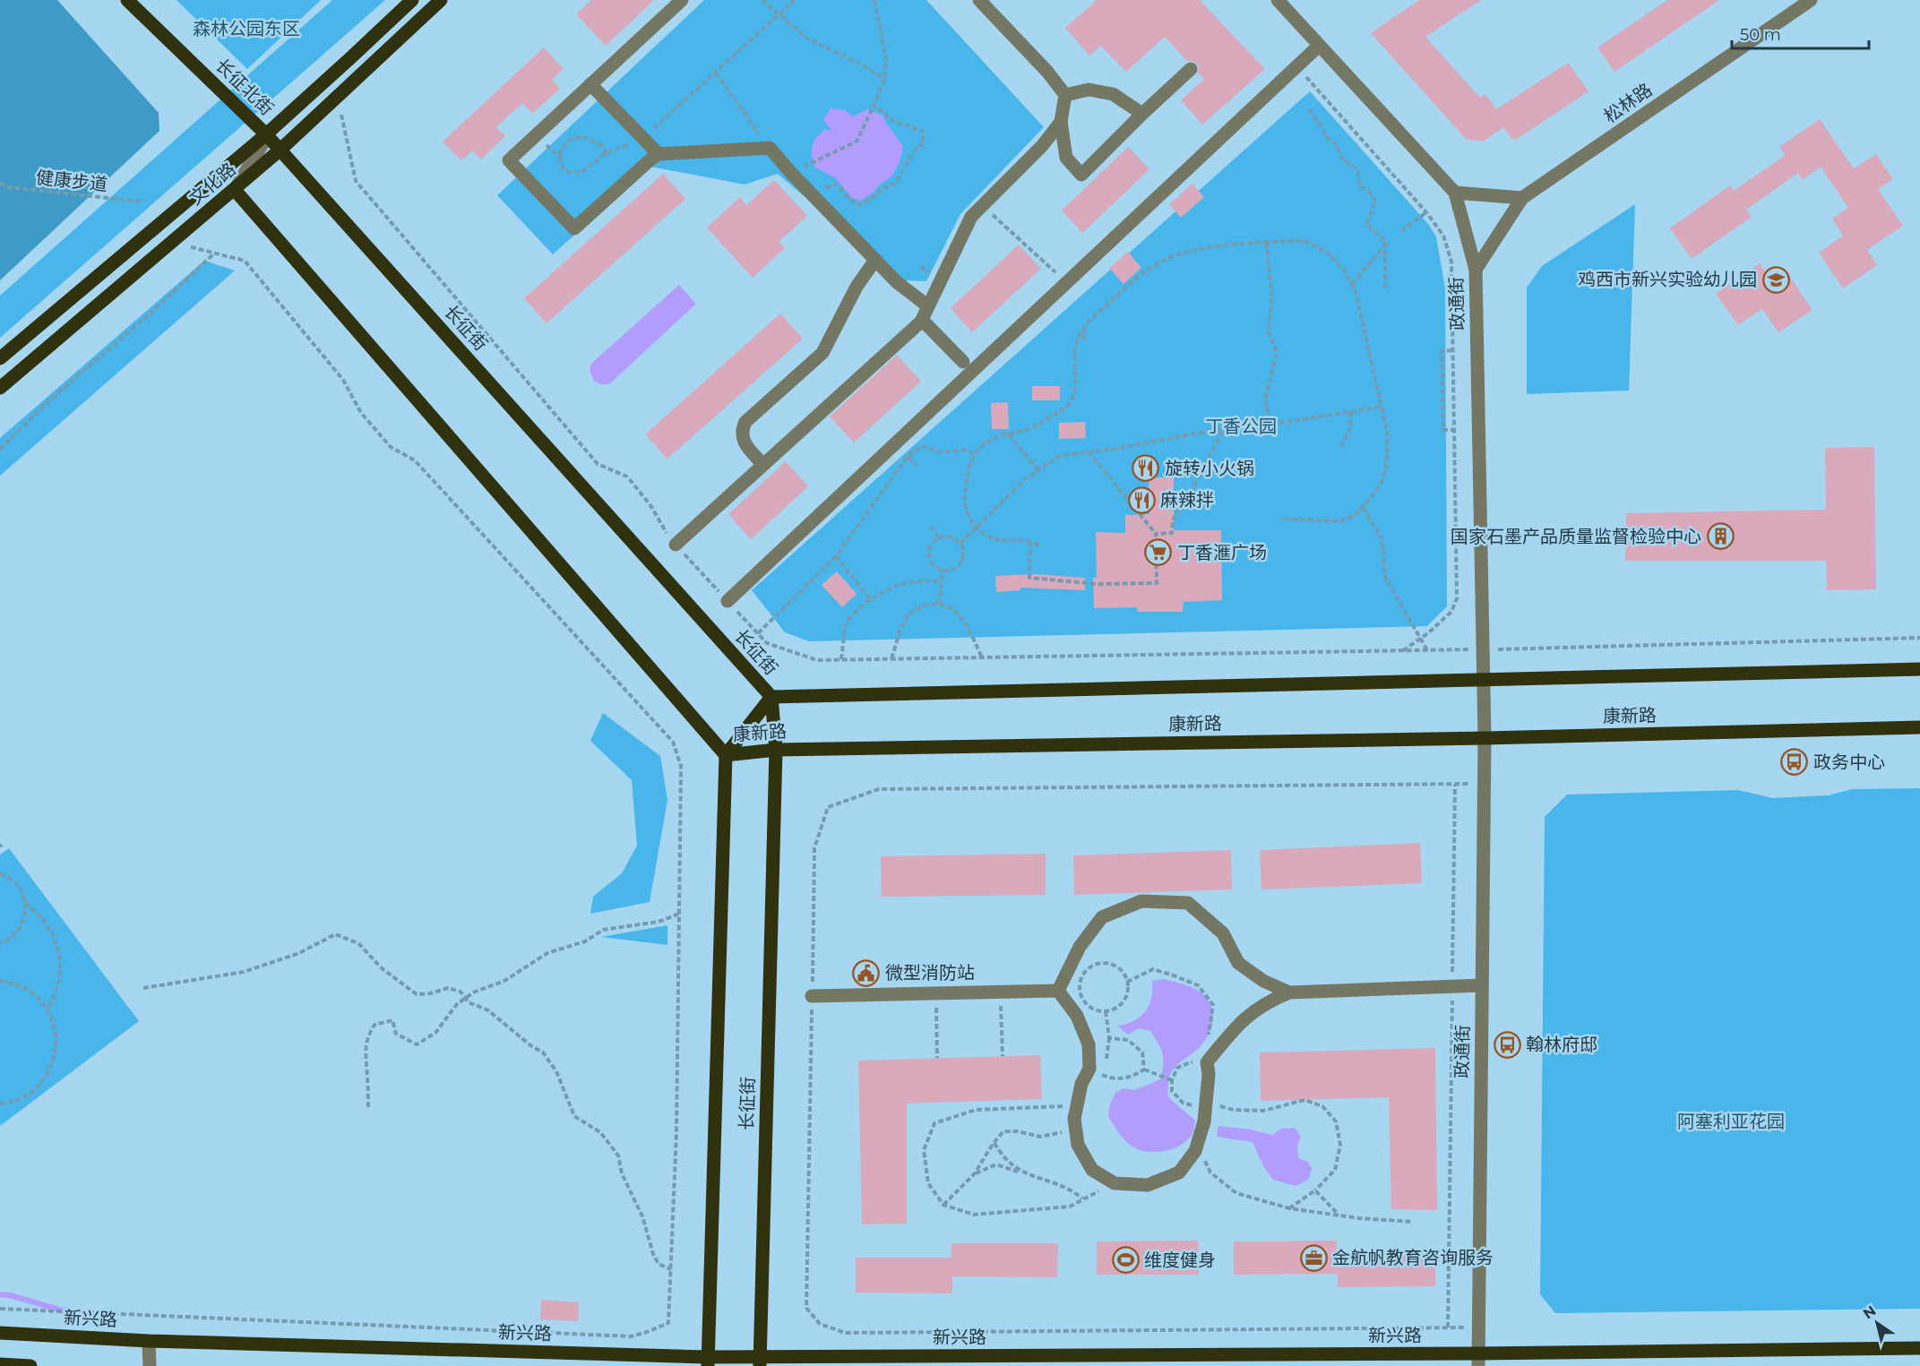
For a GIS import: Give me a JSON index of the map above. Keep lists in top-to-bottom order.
{
  "streets": {
    "main road": [
      "长征北街",
      "文化路",
      "长征街",
      "康新路",
      "新兴路"
    ],
    "street": ["松林路", "政通街"],
    "path": ["健康步道"]
  },
  "crossings": [
    ["长征北街", "文化路"],
    ["长征北街", "长征街"],
    ["文化路", "长征街"],
    ["政通街", "康新路"],
    ["政通街", "新兴路"],
    ["长征街", "康新路"],
    ["长征街", "新兴路"]
  ],
  "parks": ["森林公园东区", "丁香公园", "阿塞利亚花园"],
  "places": {
    "school or university": ["鸡西市新兴实验幼儿园"],
    "restaurant": ["旋转小火锅", "麻辣拌"],
    "building": ["国家石墨产品质量监督检验中心"],
    "supermarket": ["丁香滙广场"],
    "bus stop": ["政务中心", "翰林府邸"],
    "public building": ["微型消防站"],
    "office": ["金航帆教育咨询服务"],
    "sports": ["维度健身"]
  },
  "scale_bar": "50 m",
  "north": "top left"
}
